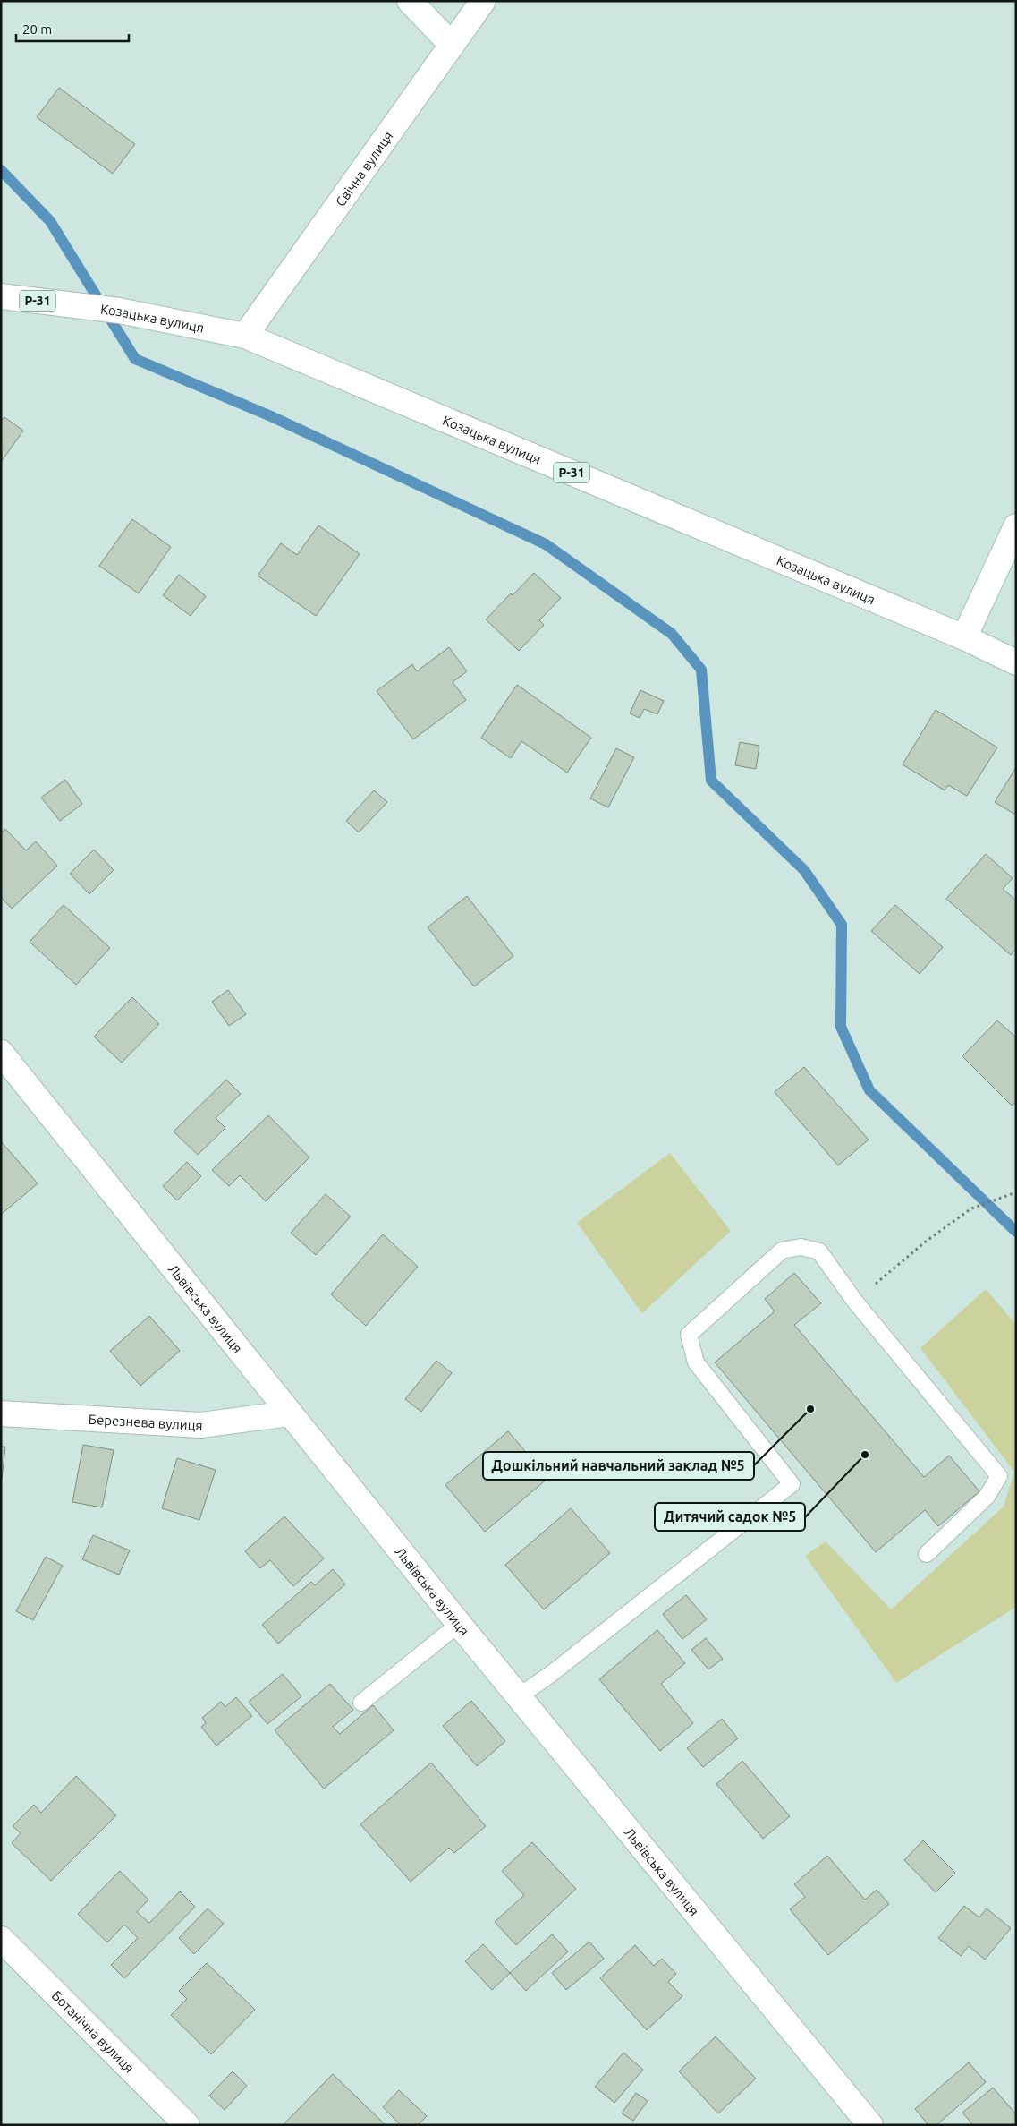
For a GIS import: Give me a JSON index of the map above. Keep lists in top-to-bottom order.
{
  "streets": {
    "street": [
      "Свічна вулиця",
      "Р-31",
      "Козацька вулиця",
      "Львівська вулиця",
      "Березнева вулиця",
      "Ботанічна вулиця"
    ]
  },
  "crossings": [
    ["Свічна вулиця", "Козацька вулиця"],
    ["Львівська вулиця", "Березнева вулиця"]
  ],
  "places": ["Дошкільний навчальний заклад №5", "Дитячий садок №5"],
  "scale_bar": "20 m"
}
